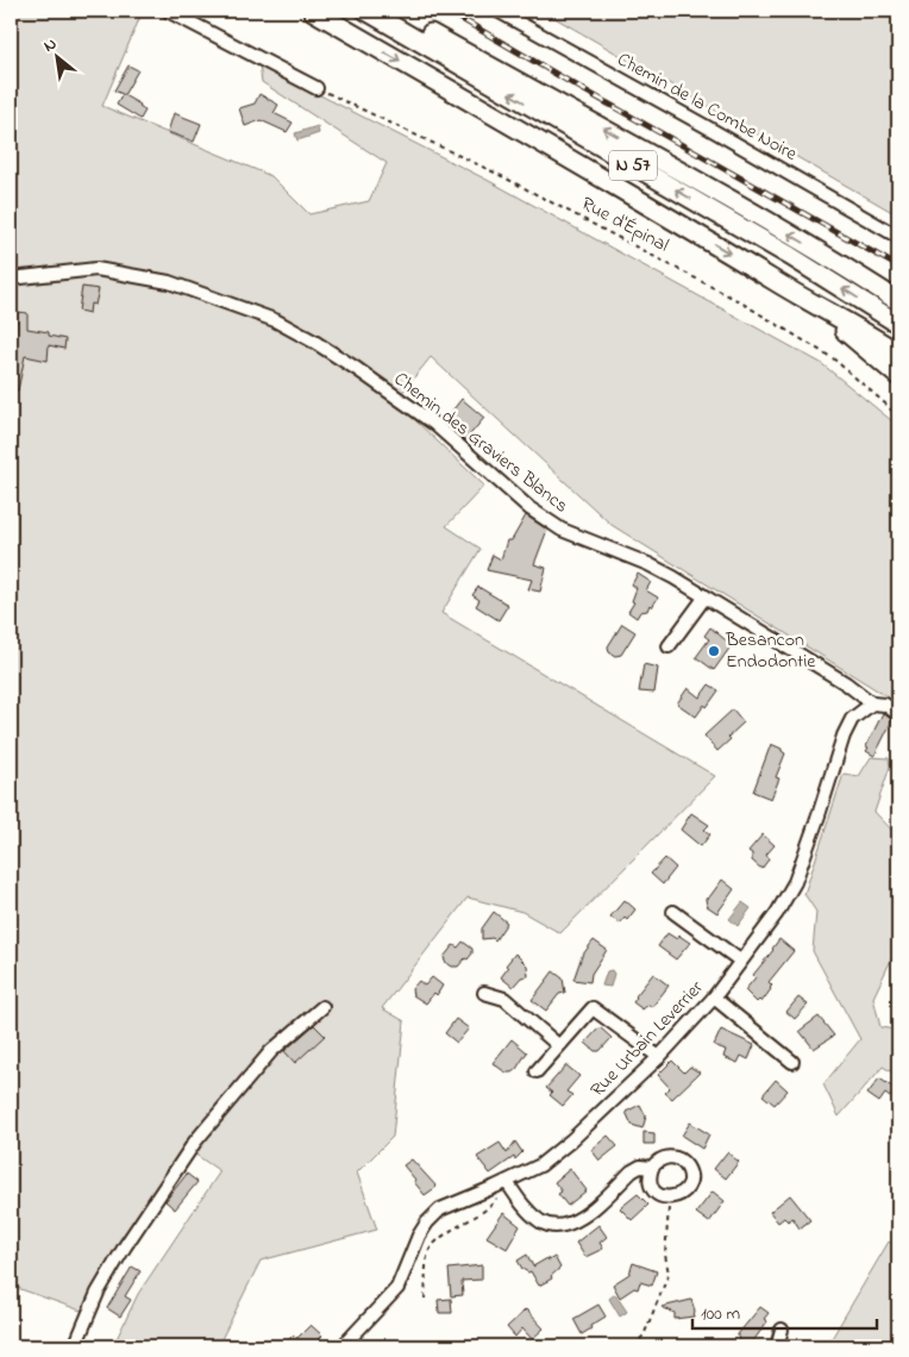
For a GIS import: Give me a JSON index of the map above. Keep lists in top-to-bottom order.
{
  "streets": {
    "highway": ["N 57"],
    "street": ["Chemin de la Combe Noire", "Chemin des Graviers Blancs", "Rue Urbain Leverrier"],
    "path": ["Rue d'Épinal"]
  },
  "crossings": [
    ["Chemin des Graviers Blancs", "Rue Urbain Leverrier"]
  ],
  "places": ["Besancon Endodontie"],
  "scale_bar": "100 m",
  "north": "top left"
}
